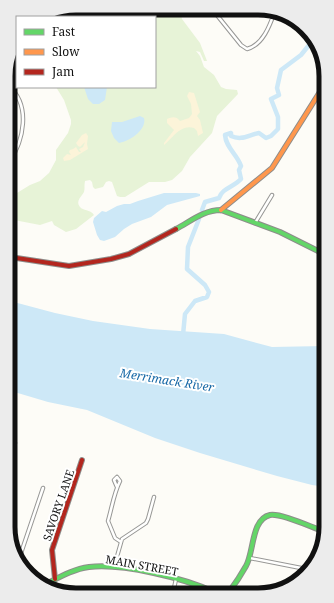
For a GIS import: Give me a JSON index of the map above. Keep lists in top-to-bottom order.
{
  "streets": {
    "street": ["SAVORY LANE", "MAIN STREET"]
  },
  "crossings": [
    ["SAVORY LANE", "MAIN STREET"]
  ],
  "water": ["Merrimack River"],
  "legend": ["Fast", "Slow", "Jam"]
}
